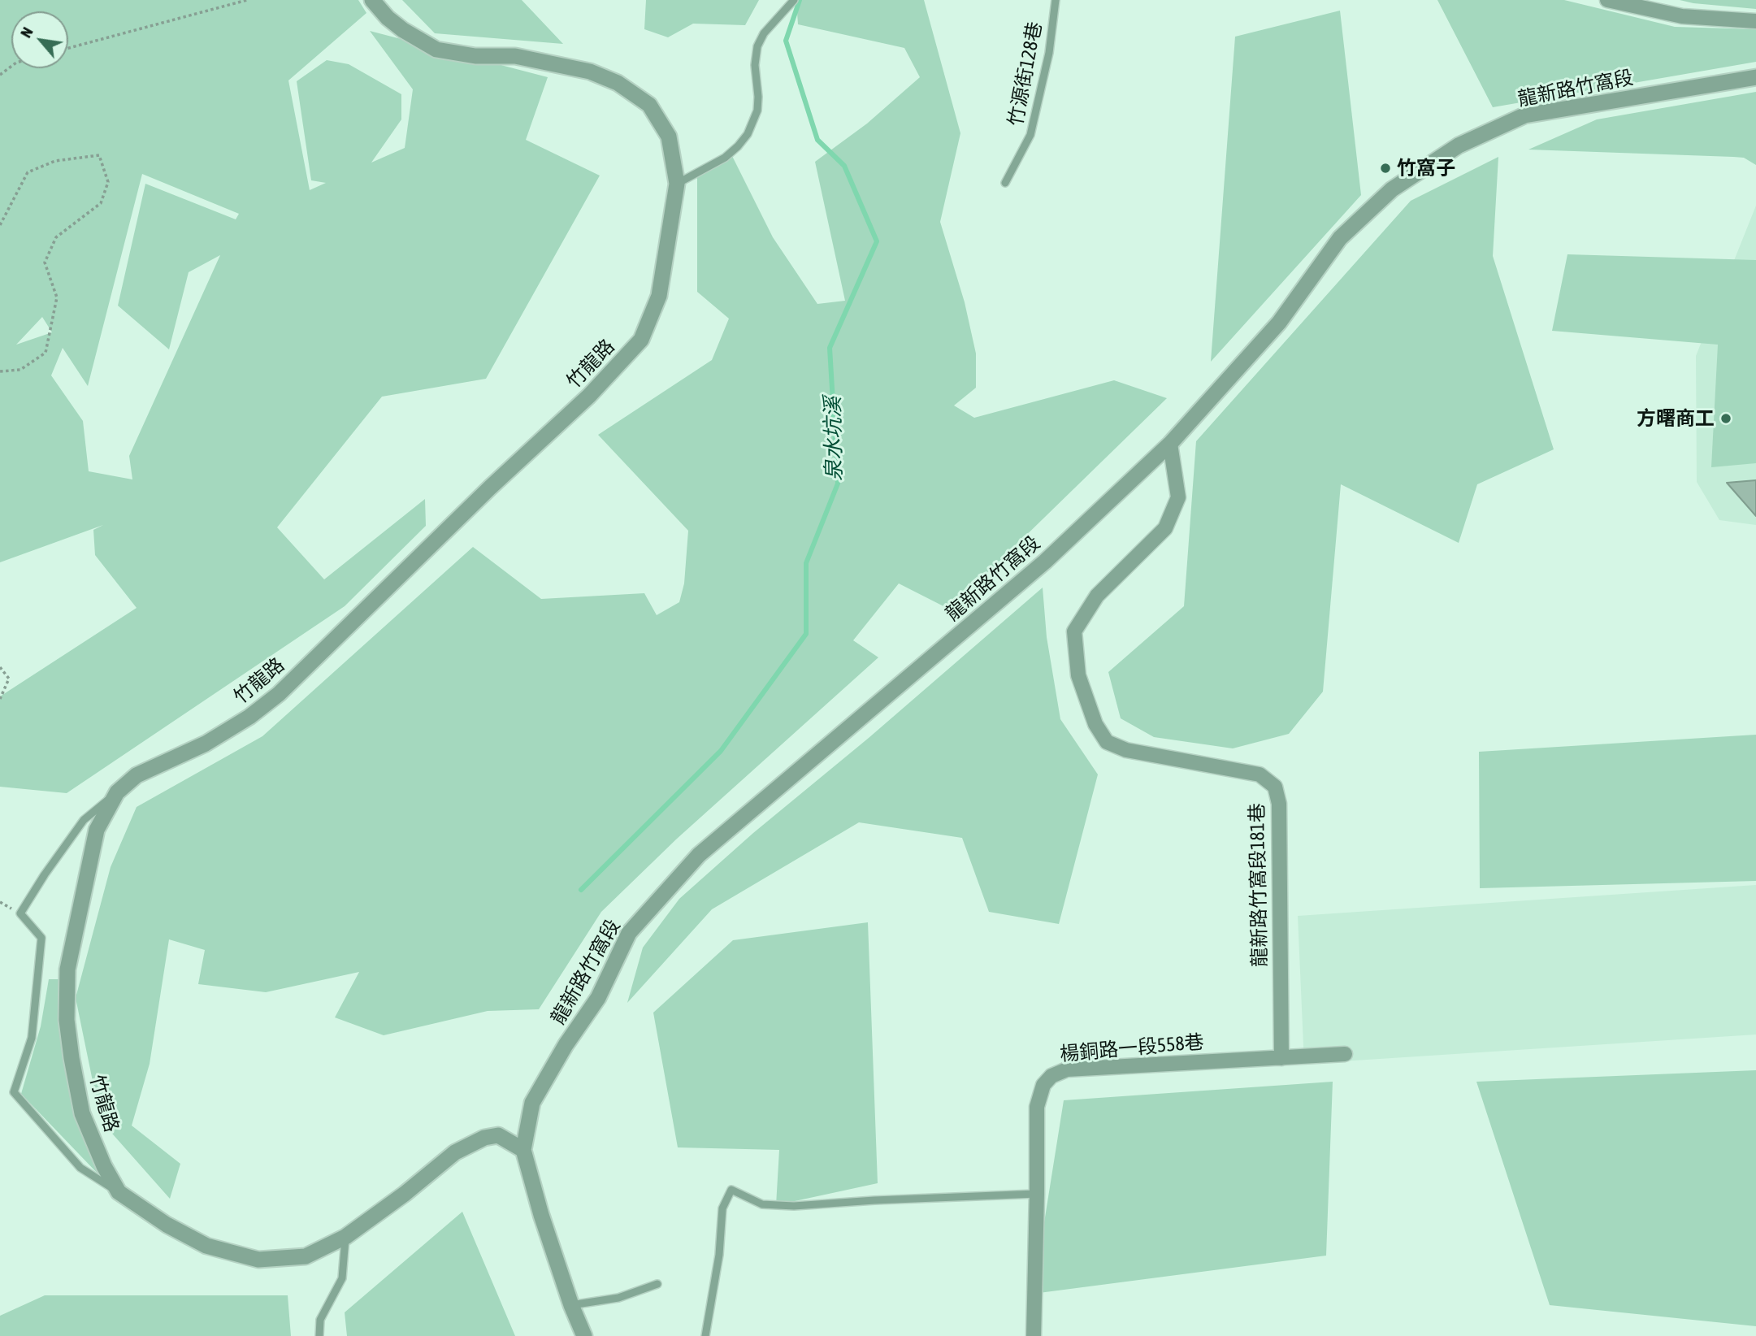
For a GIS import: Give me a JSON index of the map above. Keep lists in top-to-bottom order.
{
  "streets": {
    "street": [
      "龍新路竹窩段",
      "竹龍路",
      "龍新路竹窩段181巷",
      "楊銅路一段558巷"
    ],
    "lane": ["竹源街128巷"]
  },
  "crossings": [
    ["龍新路竹窩段", "竹龍路"],
    ["龍新路竹窩段", "龍新路竹窩段181巷"],
    ["龍新路竹窩段181巷", "楊銅路一段558巷"]
  ],
  "water": ["泉水坑溪"],
  "places": ["竹窩子", "方曙商工"],
  "north": "top left"
}
